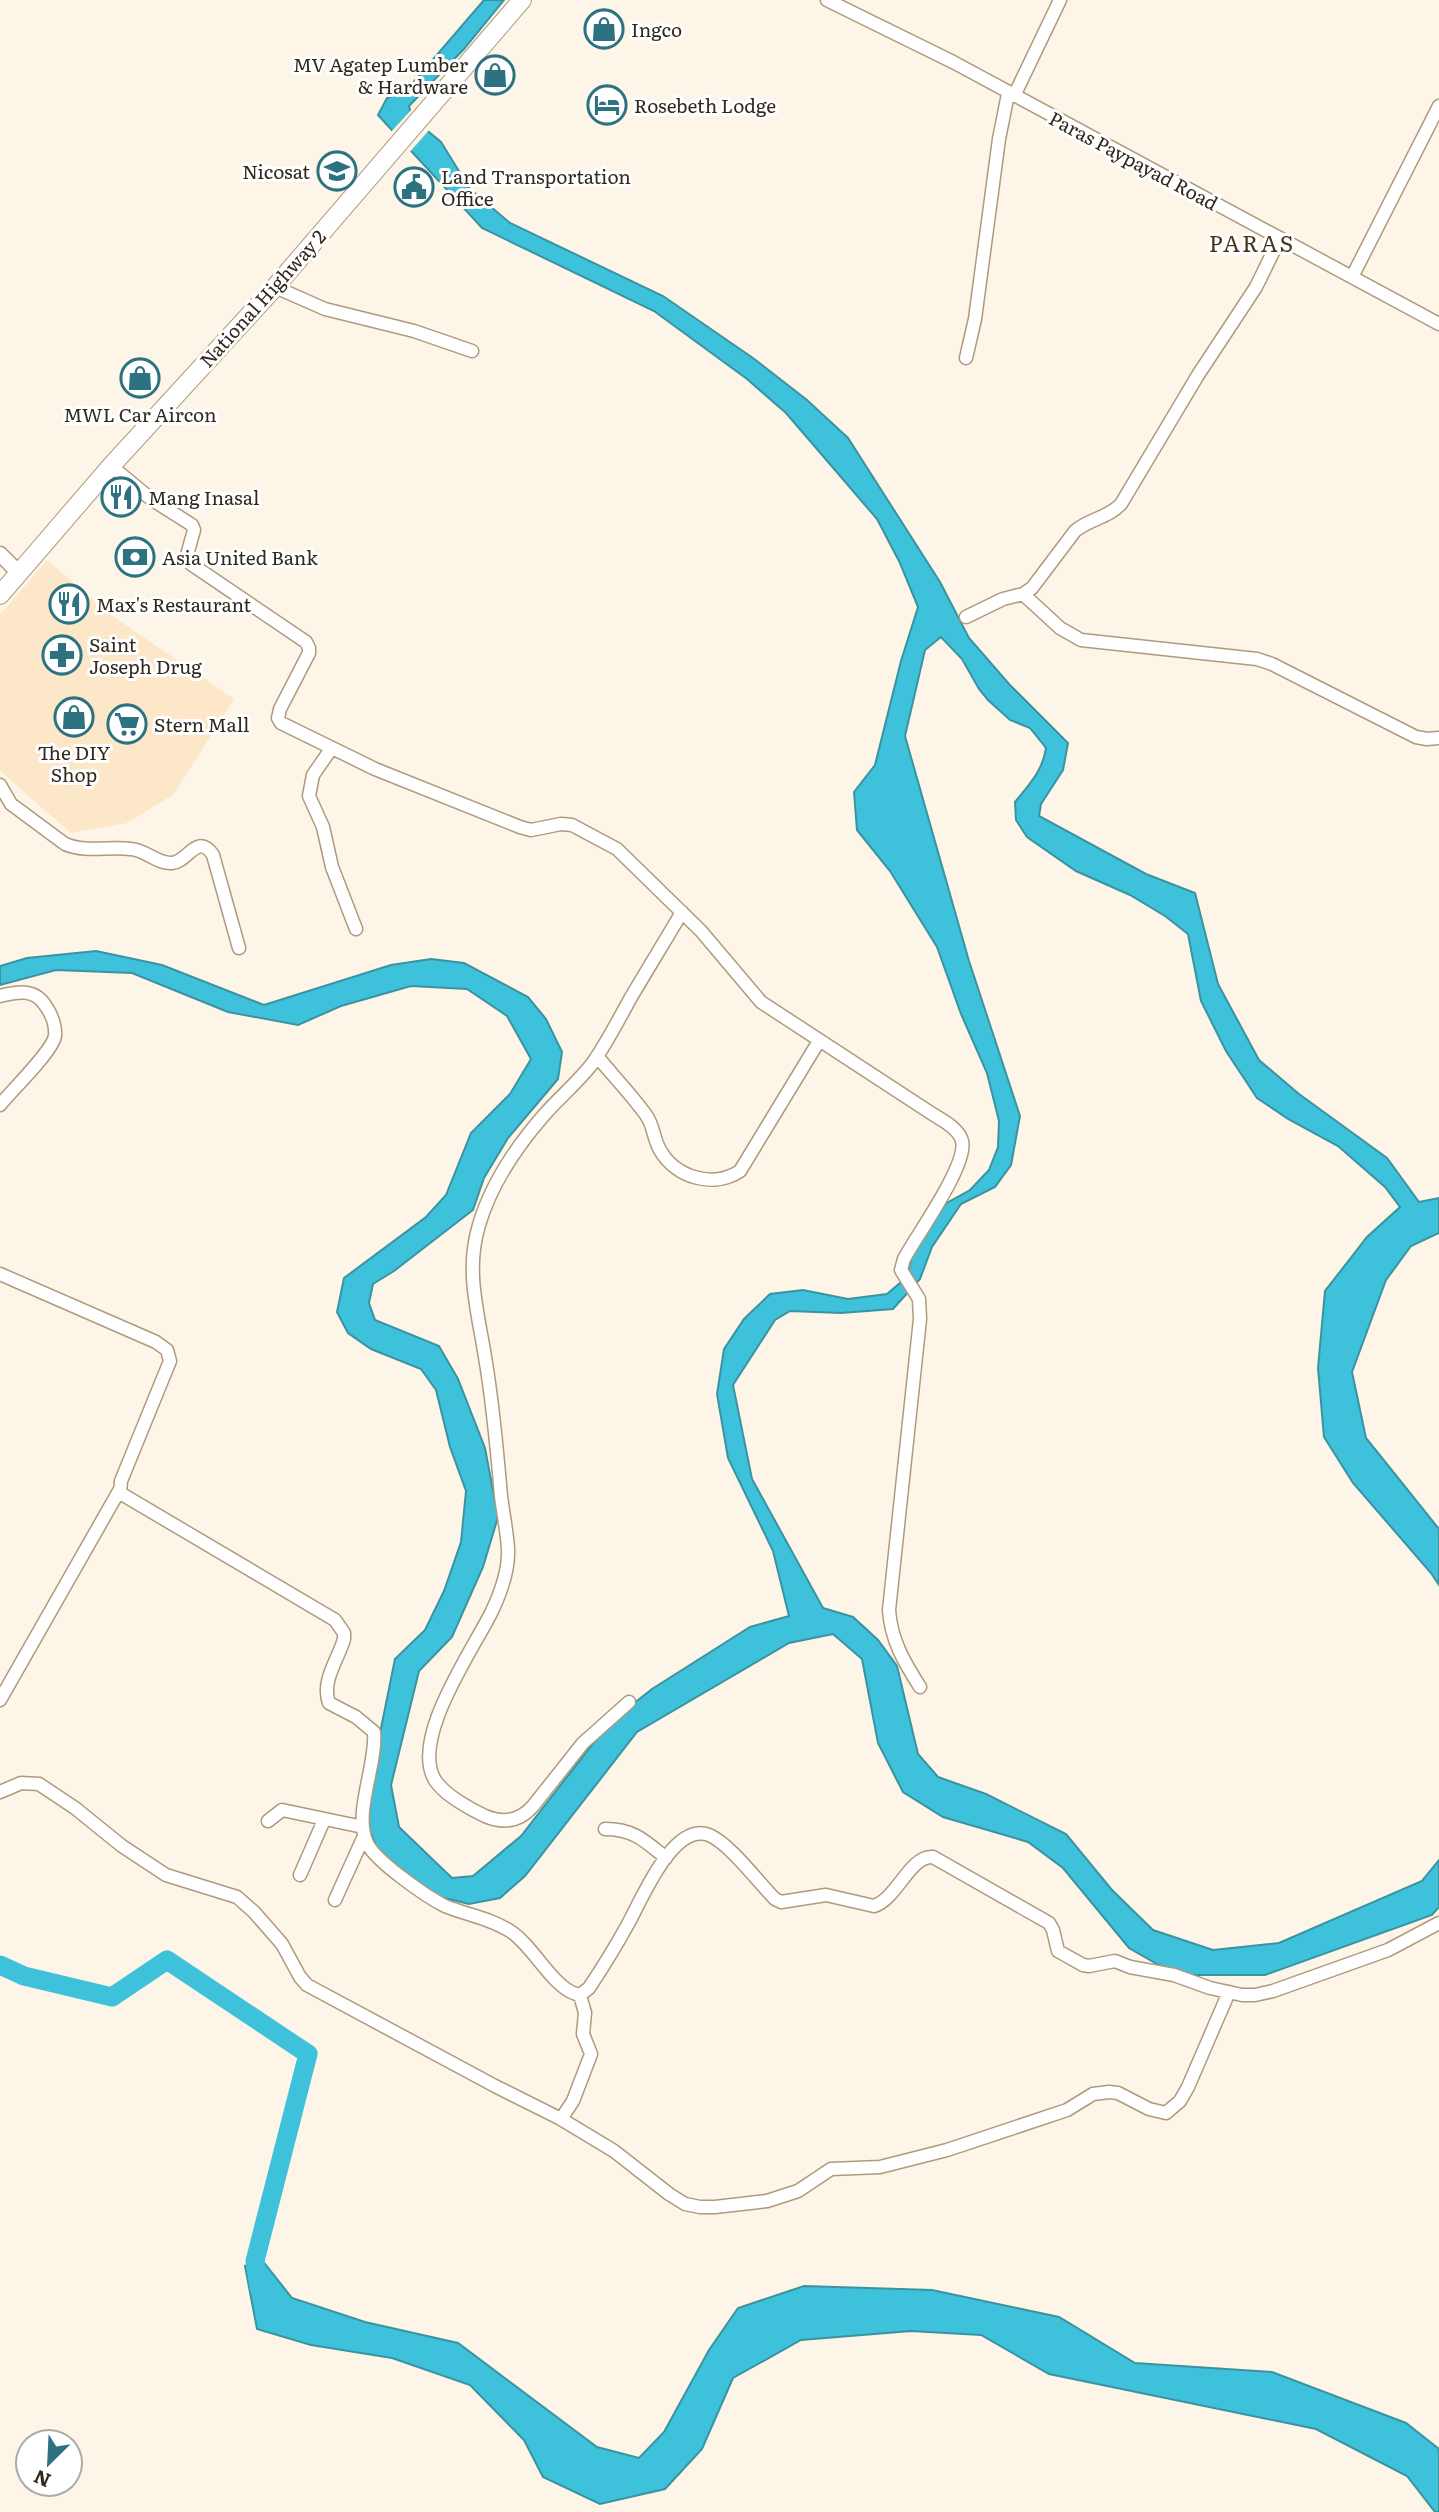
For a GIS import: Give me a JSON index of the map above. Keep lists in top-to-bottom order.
{
  "streets": {
    "main road": ["National Highway 2"],
    "street": ["Paras Paypayad Road"]
  },
  "districts": ["PARAS"],
  "places": {
    "shop": [
      "Ingco",
      "MV Agatep Lumber & Hardware",
      "MWL Car Aircon",
      "The DIY Shop"
    ],
    "hotel": ["Rosebeth Lodge"],
    "school or university": ["Nicosat"],
    "public building": ["Land Transportation Office"],
    "restaurant": ["Mang Inasal", "Max's Restaurant"],
    "bank": ["Asia United Bank"],
    "pharmacy": ["Saint Joseph Drug"],
    "supermarket": ["Stern Mall"]
  },
  "north": "bottom left"
}
